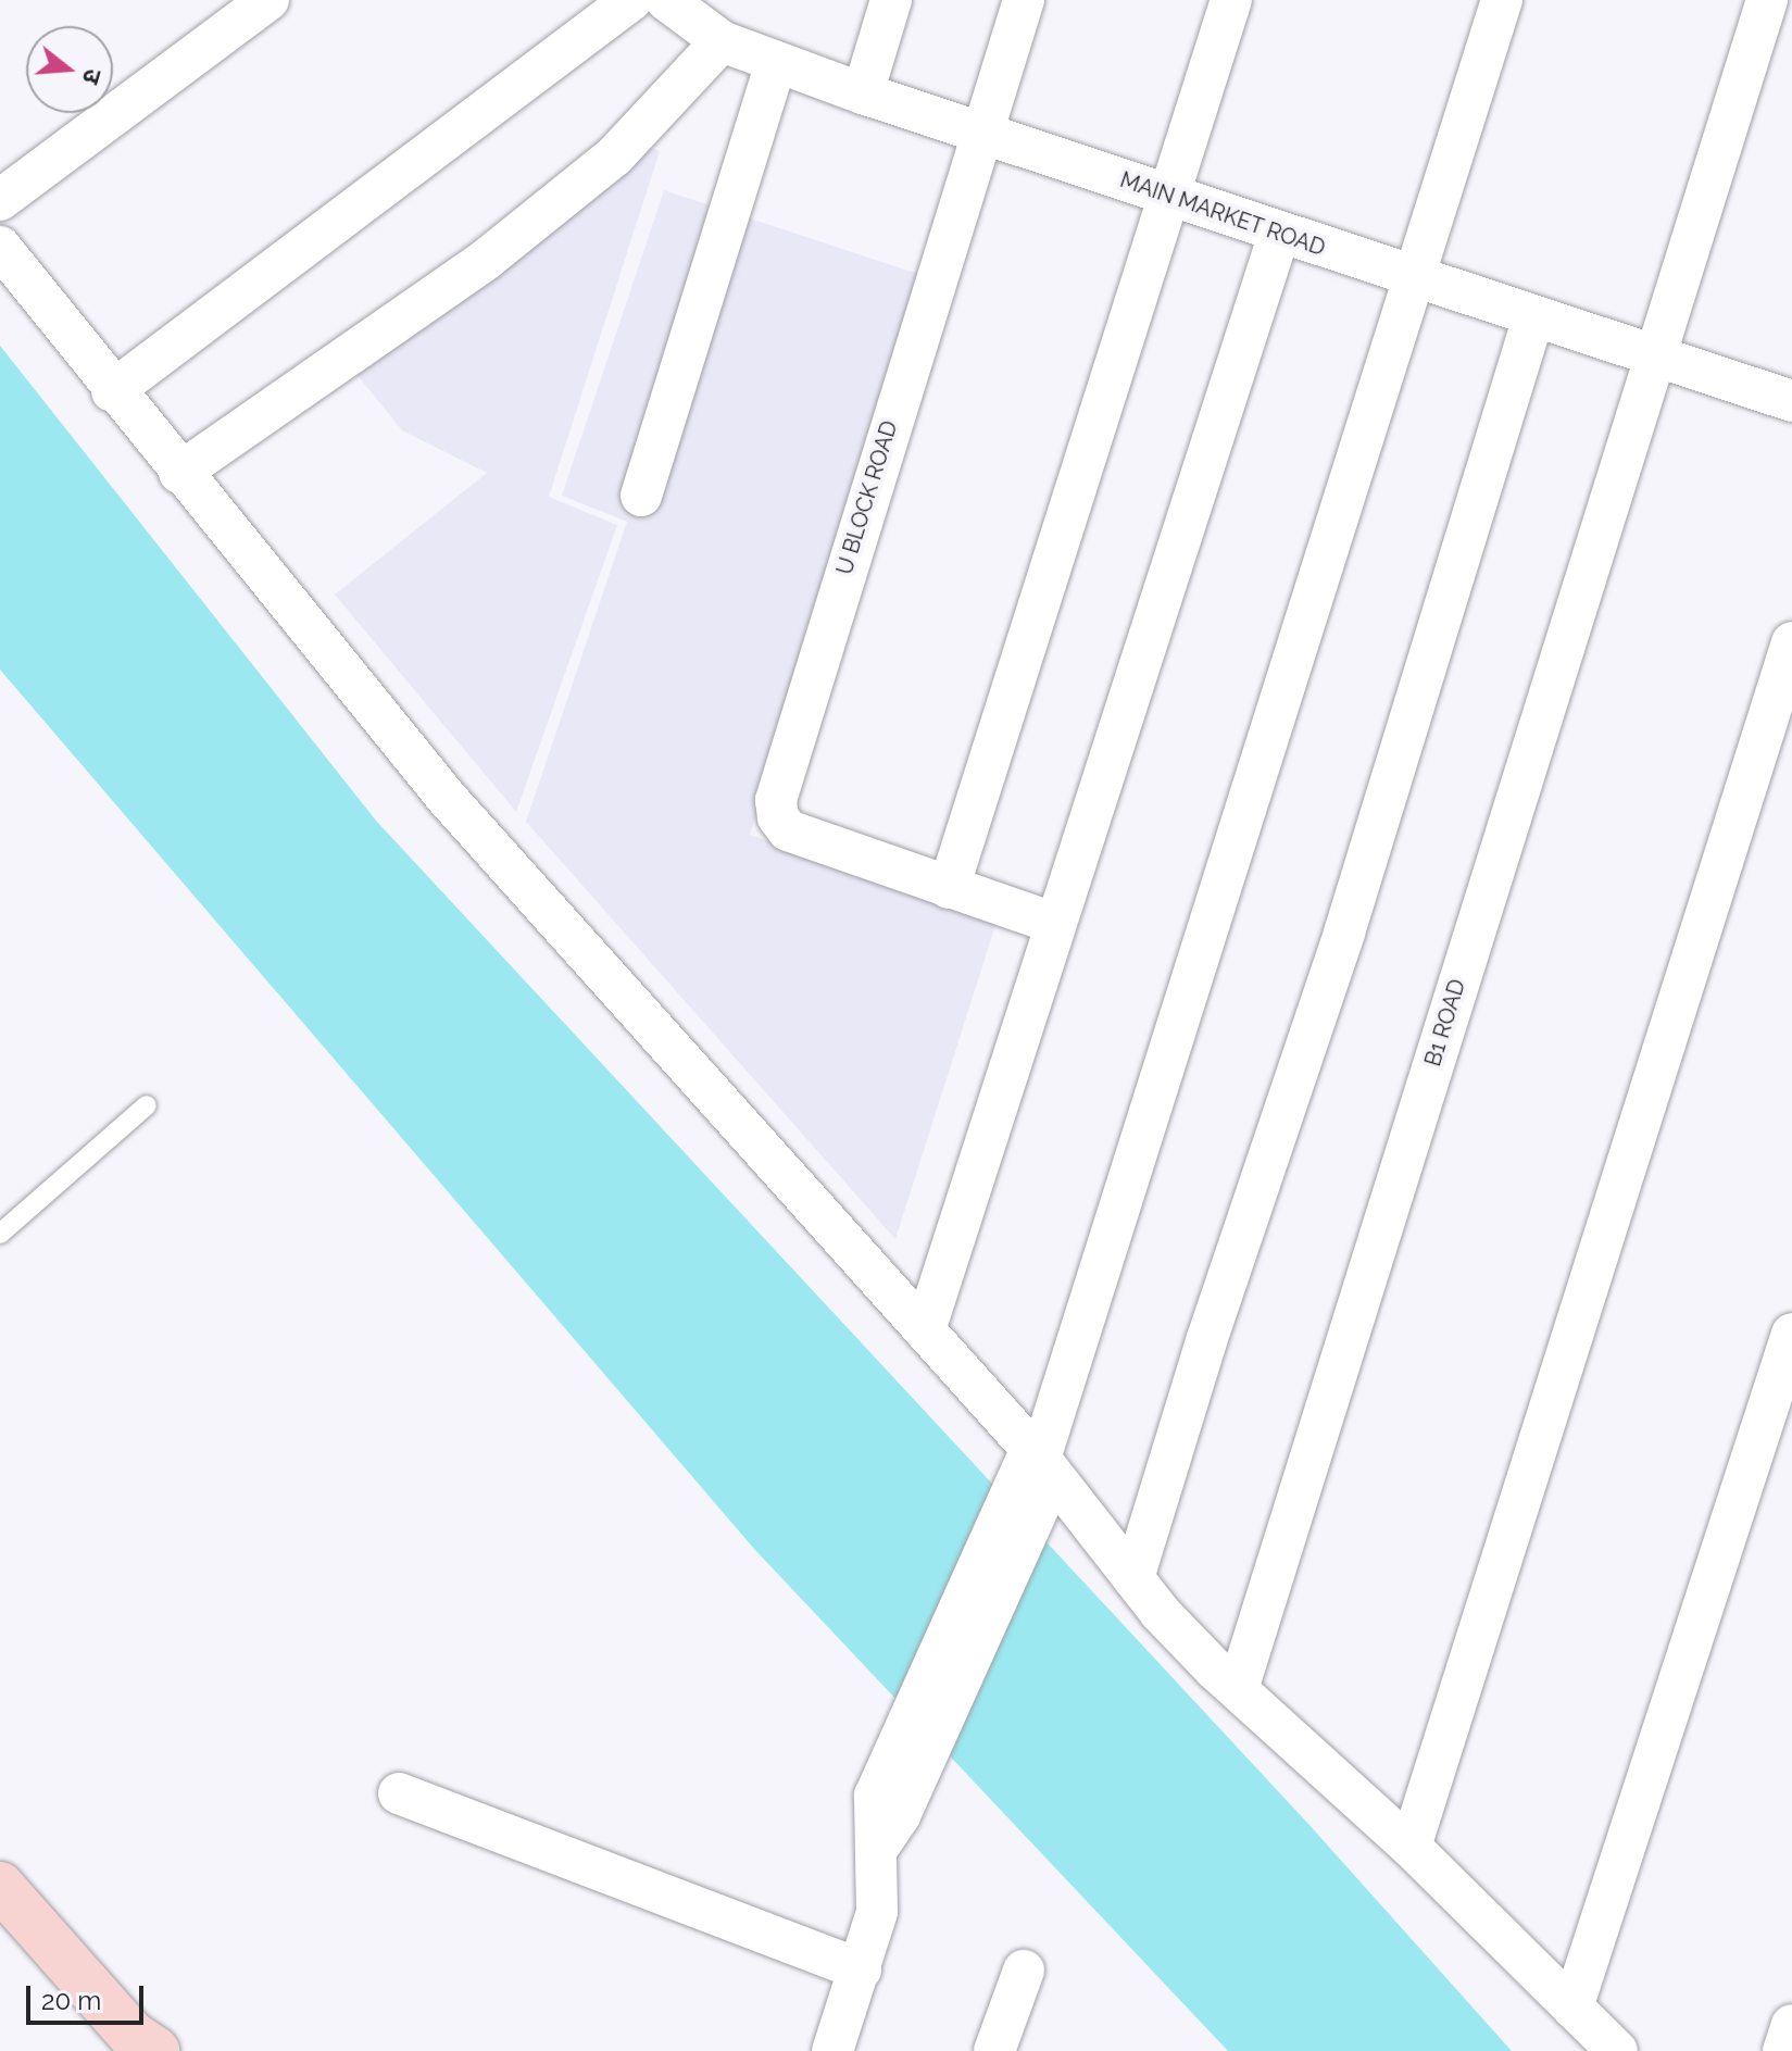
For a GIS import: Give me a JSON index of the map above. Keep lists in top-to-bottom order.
{
  "streets": {
    "street": ["MAIN MARKET ROAD", "U BLOCK ROAD", "B1 ROAD"]
  },
  "crossings": [
    ["MAIN MARKET ROAD", "U BLOCK ROAD"],
    ["MAIN MARKET ROAD", "B1 ROAD"]
  ],
  "scale_bar": "20 m",
  "north": "right"
}
